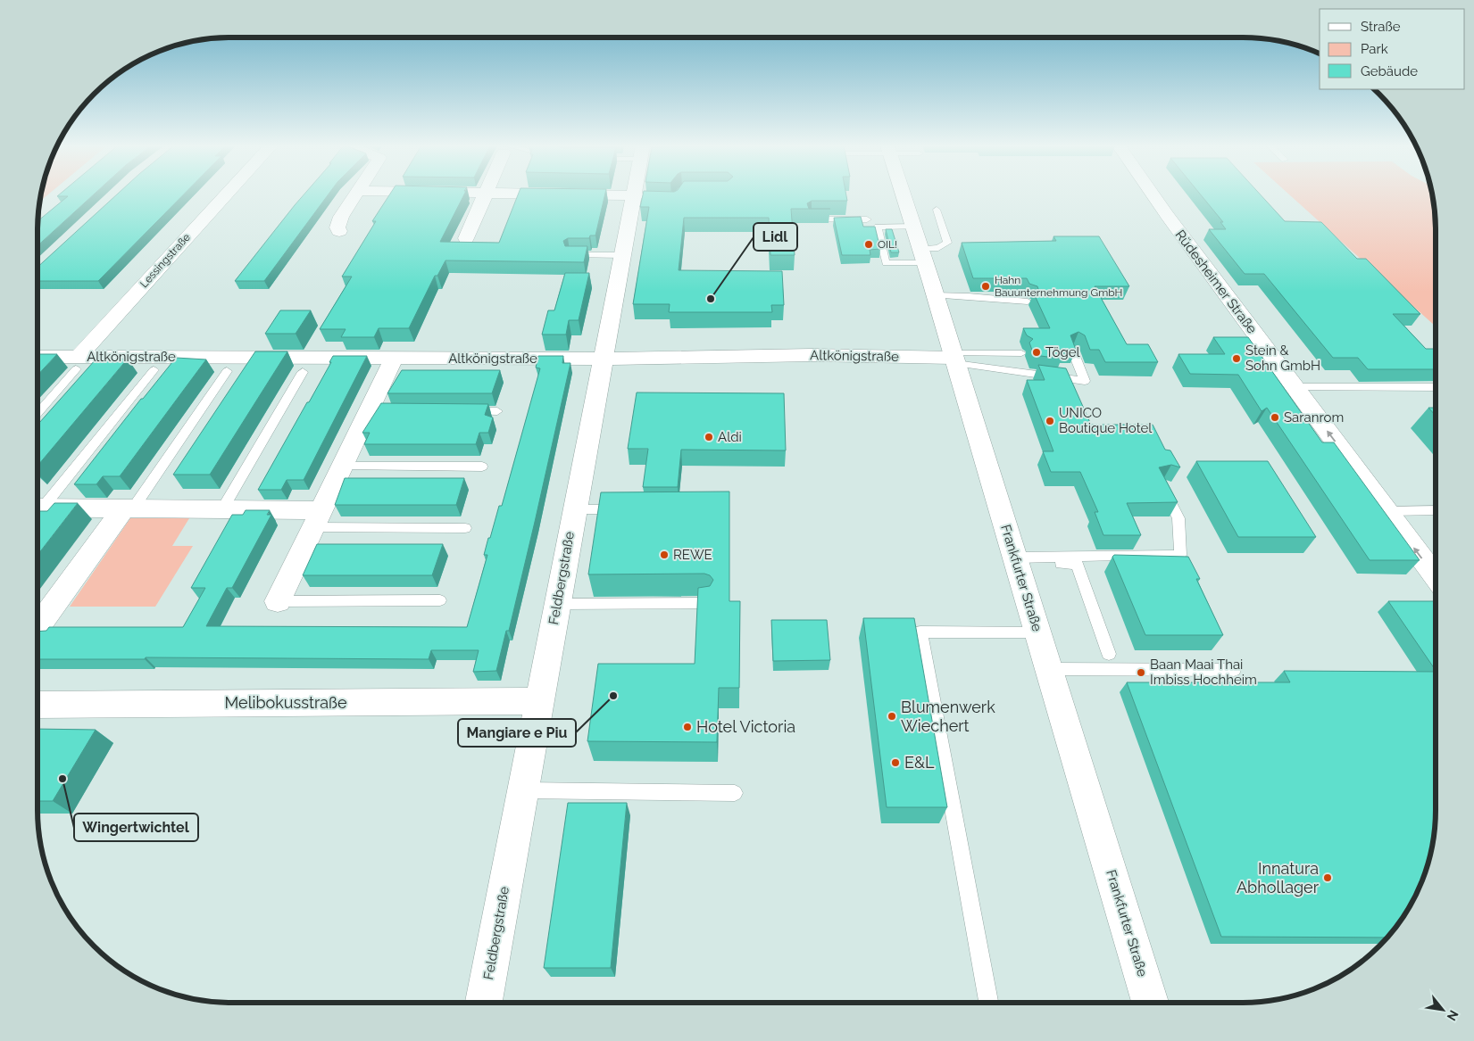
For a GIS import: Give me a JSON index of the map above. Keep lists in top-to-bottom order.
{
  "streets": {
    "street": [
      "Lessingstraße",
      "Rüdesheimer Straße",
      "Altkönigstraße",
      "Feldbergstraße",
      "Frankfurter Straße",
      "Melibokusstraße"
    ]
  },
  "crossings": [
    ["Lessingstraße", "Altkönigstraße"],
    ["Altkönigstraße", "Feldbergstraße"],
    ["Altkönigstraße", "Frankfurter Straße"],
    ["Feldbergstraße", "Melibokusstraße"]
  ],
  "one_way": ["Rüdesheimer Straße"],
  "places": [
    "OIL!",
    "Hahn Bauunternehmung GmbH",
    "Lidl",
    "Tögel",
    "Stein & Sohn GmbH",
    "Saranrom",
    "UNICO Boutique Hotel",
    "Aldi",
    "REWE",
    "Baan Maai Thai Imbiss Hochheim",
    "Mangiare e Piu",
    "Blumenwerk Wiechert",
    "Hotel Victoria",
    "E&L",
    "Wingertwichtel",
    "Innatura Abhollager"
  ],
  "legend": ["Straße", "Park", "Gebäude"],
  "north": "bottom right"
}
